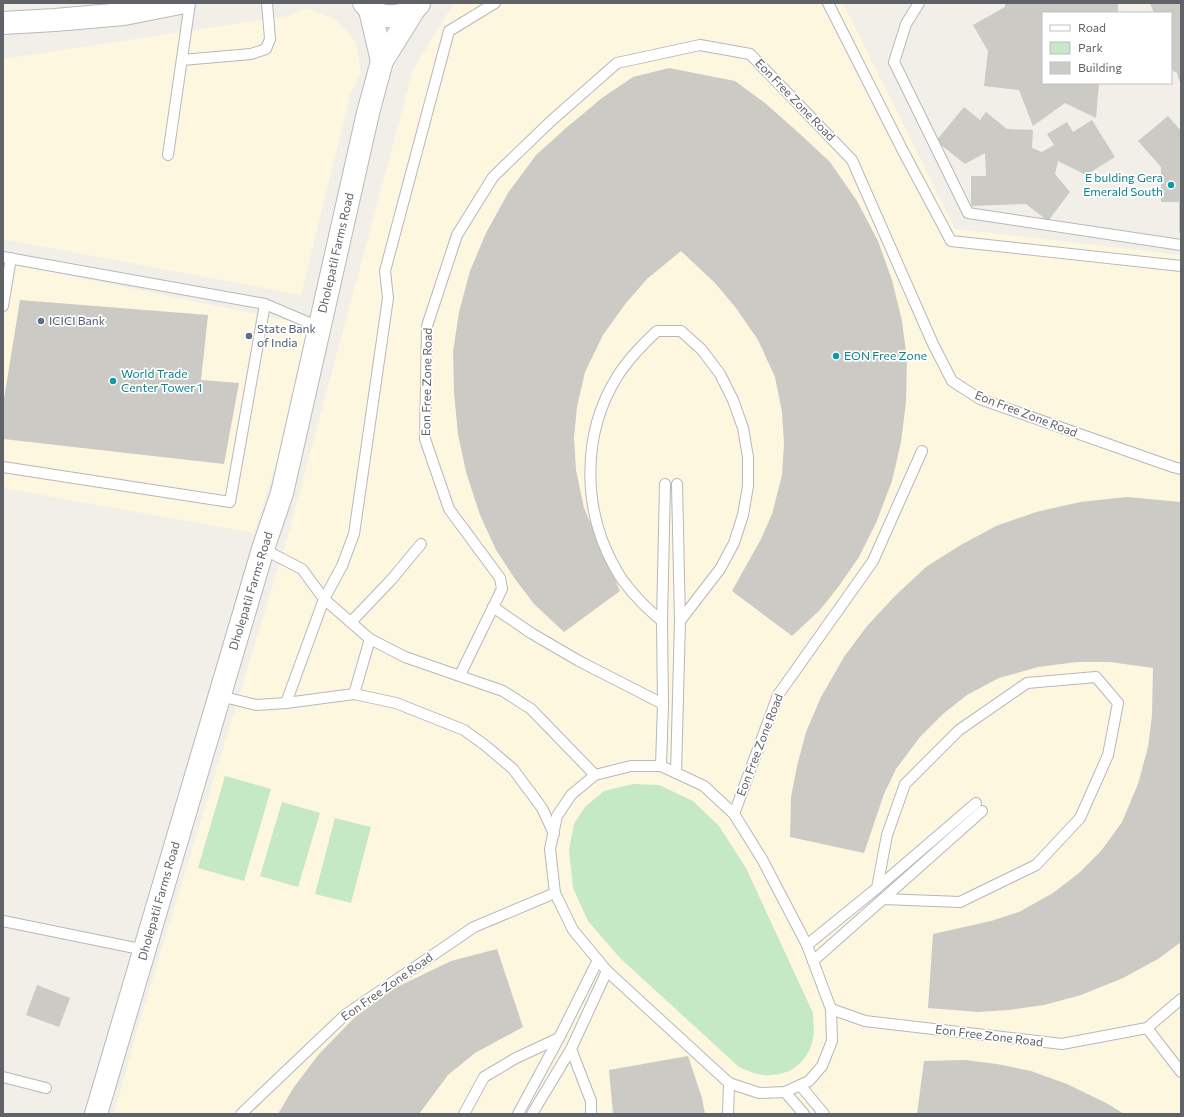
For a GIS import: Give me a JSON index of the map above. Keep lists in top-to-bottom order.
{
  "streets": {
    "street": ["Dholepatil Farms Road"],
    "lane": ["Eon Free Zone Road"]
  },
  "places": [
    "E bulding Gera Emerald South",
    "ICICI Bank",
    "State Bank of India",
    "EON Free Zone",
    "World Trade Center Tower 1"
  ],
  "legend": ["Road", "Park", "Building"]
}
